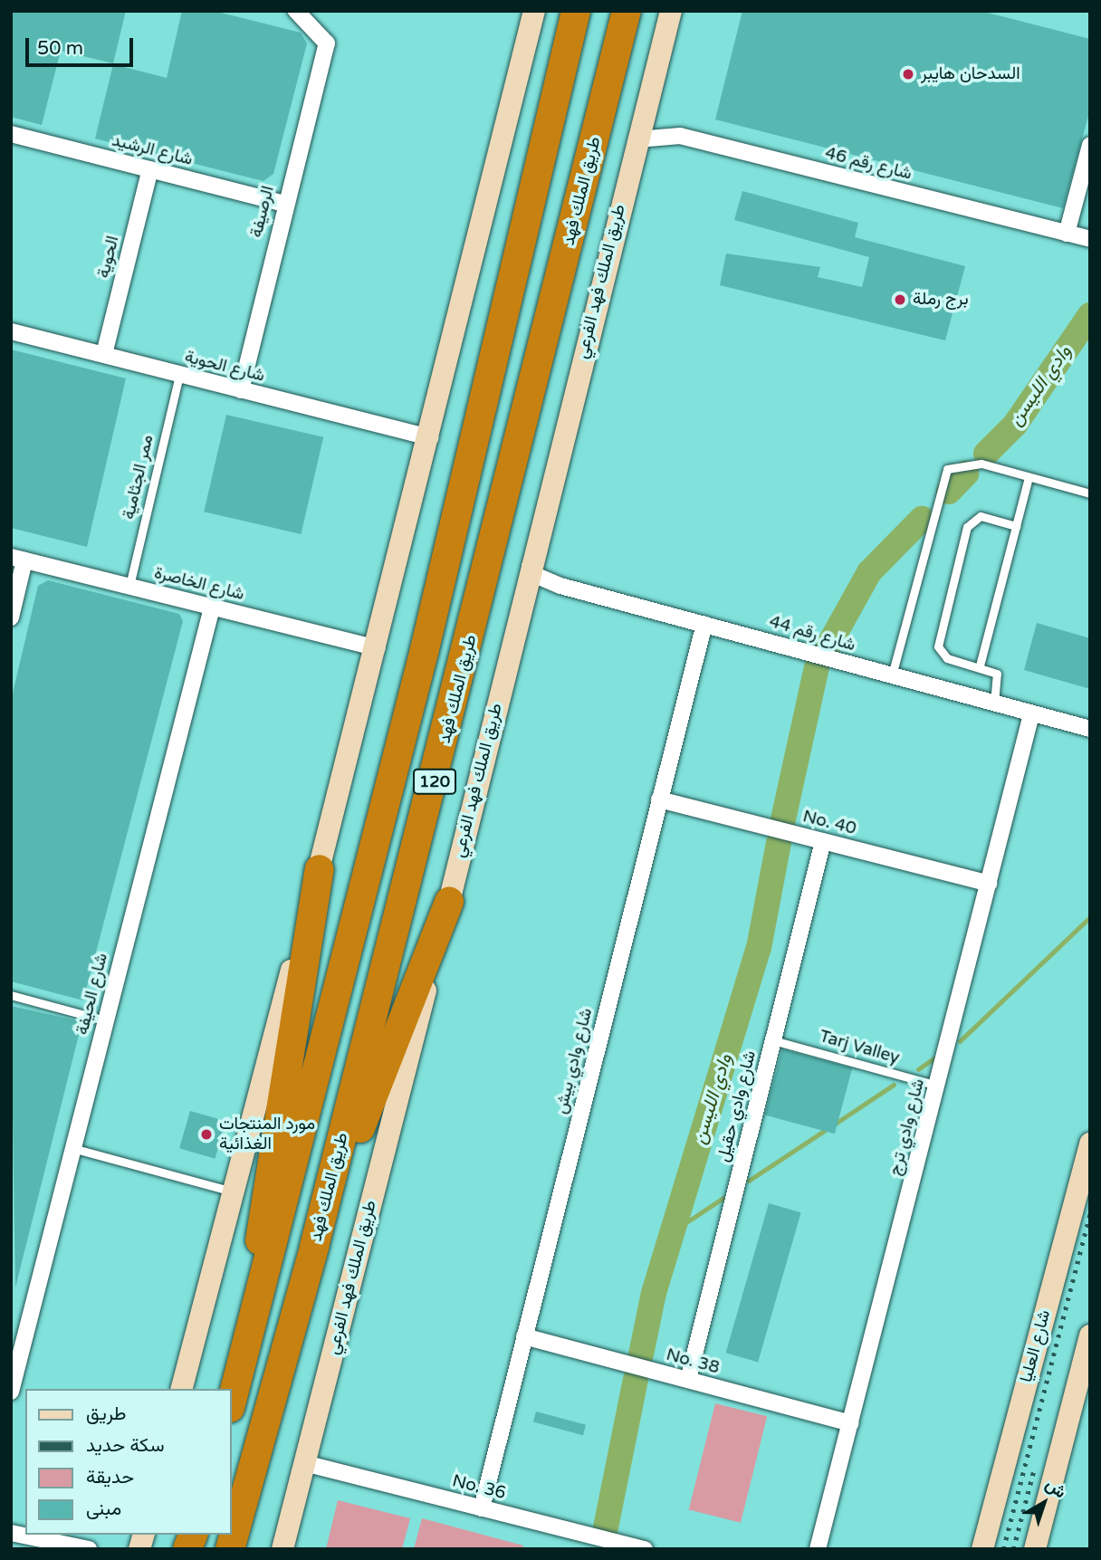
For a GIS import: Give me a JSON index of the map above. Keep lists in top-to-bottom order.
{
  "streets": {
    "highway": ["طريق الملك فهد", "120"],
    "main road": ["طريق الملك فهد الفرعي", "شارع العليا"],
    "street": [
      "شارع الرشيد",
      "شارع رقم 46",
      "الرصيفة",
      "الحوية",
      "شارع الحوية",
      "شارع الخاصرة",
      "شارع رقم 44",
      "No. 40",
      "شارع الحيفة",
      "شارع وادي بيش",
      "شارع وادي حقيل",
      "شارع وادي ترج",
      "No. 38",
      "No. 36"
    ],
    "lane": ["ممر الجثامية", "Tarj Valley"]
  },
  "crossings": [
    ["شارع الرشيد", "الرصيفة"],
    ["شارع الرشيد", "الحوية"],
    ["شارع رقم 46", "طريق الملك فهد الفرعي"],
    ["الرصيفة", "شارع الحوية"],
    ["الحوية", "شارع الحوية"],
    ["طريق الملك فهد الفرعي", "شارع رقم 44"],
    ["طريق الملك فهد الفرعي", "No. 36"],
    ["شارع الحوية", "ممر الجثامية"],
    ["ممر الجثامية", "شارع الخاصرة"],
    ["شارع الخاصرة", "شارع الحيفة"],
    ["شارع رقم 44", "شارع وادي بيش"],
    ["شارع رقم 44", "شارع وادي ترج"],
    ["No. 40", "شارع وادي بيش"],
    ["No. 40", "شارع وادي حقيل"],
    ["No. 40", "شارع وادي ترج"],
    ["Tarj Valley", "شارع وادي حقيل"],
    ["Tarj Valley", "شارع وادي ترج"],
    ["شارع وادي بيش", "No. 38"],
    ["شارع وادي بيش", "No. 36"],
    ["شارع وادي حقيل", "No. 38"],
    ["شارع وادي ترج", "No. 38"]
  ],
  "water": ["وادي الليسن"],
  "places": ["السدحان هايبر", "برج رملة", "مورد المنتجات الغذائية"],
  "legend": [
    "طريق",
    "سكة حديد",
    "حديقة",
    "مبنى"
  ],
  "scale_bar": "50 m",
  "north": "top right"
}
